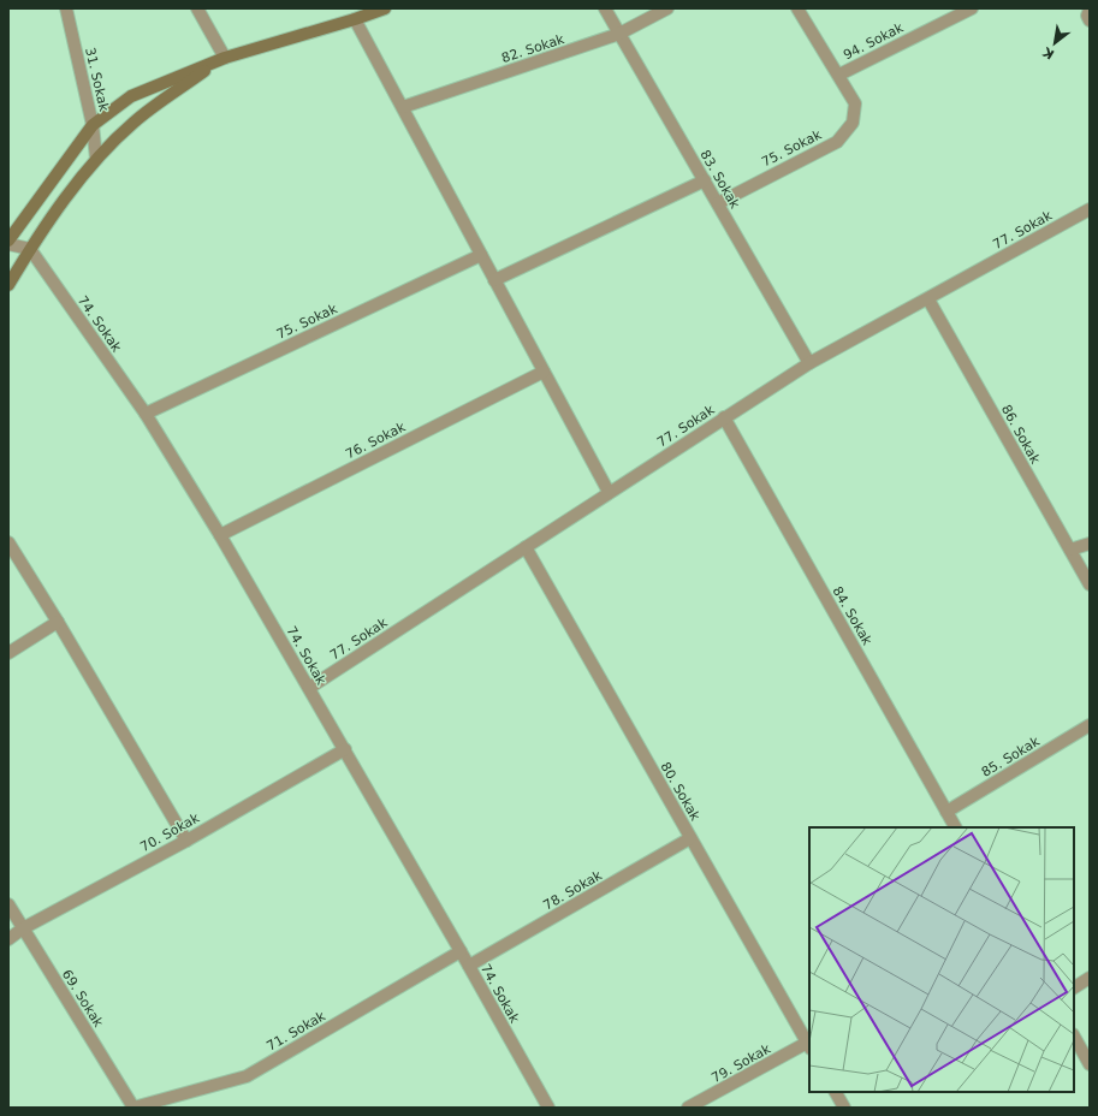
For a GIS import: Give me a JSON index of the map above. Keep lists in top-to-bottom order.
{
  "streets": {
    "street": [
      "94. Sokak",
      "82. Sokak",
      "31. Sokak",
      "75. Sokak",
      "83. Sokak",
      "77. Sokak",
      "74. Sokak",
      "86. Sokak",
      "76. Sokak",
      "84. Sokak",
      "85. Sokak",
      "80. Sokak",
      "70. Sokak",
      "78. Sokak",
      "69. Sokak",
      "71. Sokak",
      "79. Sokak"
    ]
  },
  "crossings": [
    ["94. Sokak", "75. Sokak"],
    ["82. Sokak", "83. Sokak"],
    ["75. Sokak", "83. Sokak"],
    ["75. Sokak", "74. Sokak"],
    ["83. Sokak", "77. Sokak"],
    ["77. Sokak", "74. Sokak"],
    ["77. Sokak", "86. Sokak"],
    ["77. Sokak", "84. Sokak"],
    ["77. Sokak", "80. Sokak"],
    ["74. Sokak", "76. Sokak"],
    ["74. Sokak", "70. Sokak"],
    ["74. Sokak", "78. Sokak"],
    ["74. Sokak", "71. Sokak"],
    ["84. Sokak", "85. Sokak"],
    ["80. Sokak", "78. Sokak"],
    ["80. Sokak", "79. Sokak"],
    ["70. Sokak", "69. Sokak"],
    ["69. Sokak", "71. Sokak"]
  ],
  "north": "bottom left"
}
